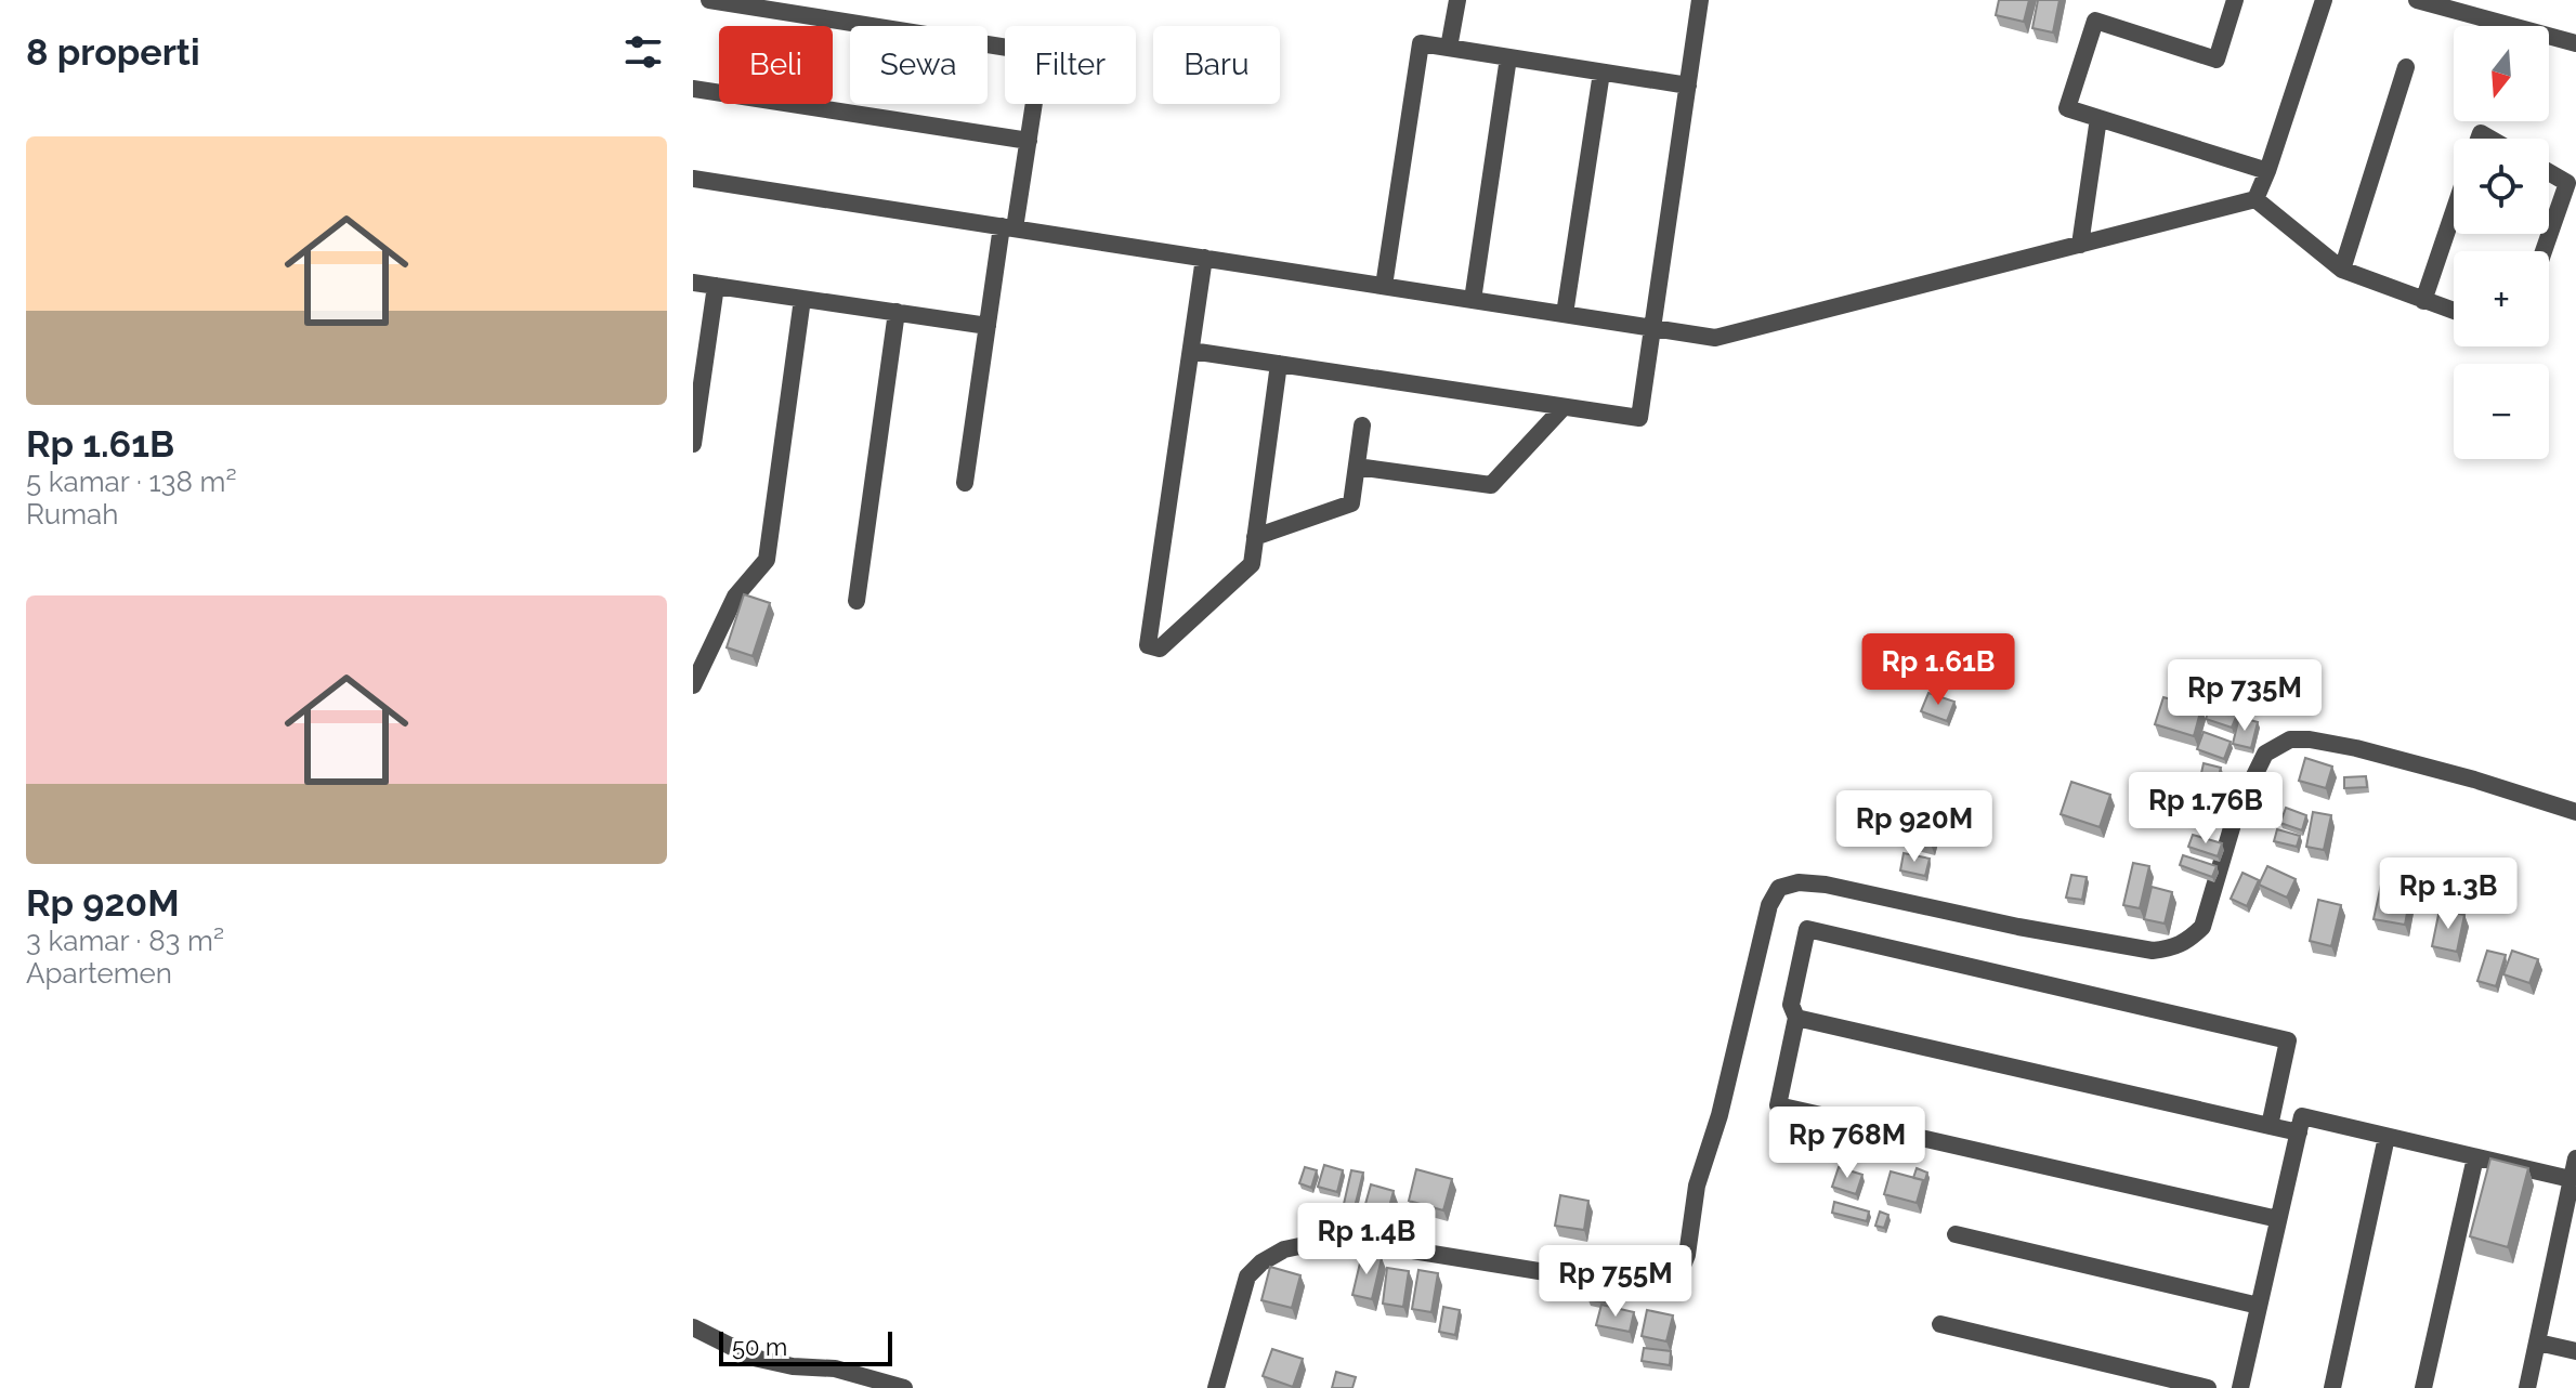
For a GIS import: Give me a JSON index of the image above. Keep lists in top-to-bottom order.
{
  "scale_bar": "50 m",
  "north": "bottom",
  "page": {
    "heading": "8 properti",
    "map_buttons": ["+", "−"],
    "chip": [
      "Beli",
      "Sewa",
      "Filter",
      "Baru"
    ],
    "list": [
      {
        "name": "Rp 1.61B",
        "note": "5 kamar · 138 m² · Rumah"
      },
      {
        "name": "Rp 920M",
        "note": "3 kamar · 83 m² · Apartemen"
      }
    ],
    "price": [
      "Rp 1.61B",
      "Rp 735M",
      "Rp 1.76B",
      "Rp 920M",
      "Rp 1.3B",
      "Rp 768M",
      "Rp 1.4B",
      "Rp 755M"
    ],
    "scale": "50 m"
  }
}
